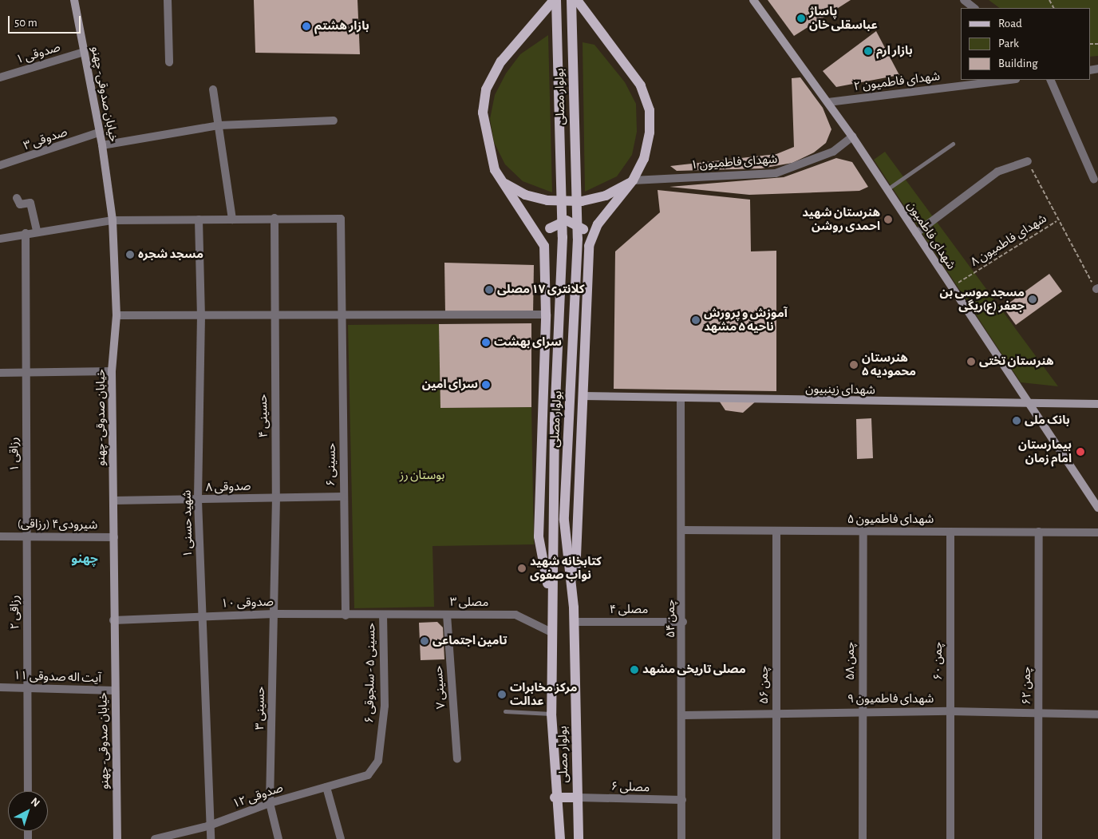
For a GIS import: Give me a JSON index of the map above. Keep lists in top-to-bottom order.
{
  "streets": {
    "main road": ["بولوار مصلی"],
    "street": [
      "صدوقی ۱",
      "شهدای فاطمیون ۲",
      "خیابان صدوقی- چهنو",
      "صدوقی ۳",
      "شهدای فاطمیون ۱",
      "شهدای فاطمیون",
      "شهدای زینبیون",
      "حسینی ۴",
      "رزاقی ۱",
      "حسینی ۶",
      "صدوقی ۸",
      "شهدای فاطمیون ۵",
      "شهید حسنی ۱",
      "شیرودی۴ (رزاقی)",
      "صدوقی ۱۰",
      "مصلی ۳",
      "مصلی ۴",
      "رزاقی ۲",
      "چمن ۵۴",
      "چمن ۵۸",
      "چمن ۶۰",
      "حسینی ۵ - سلجوقی ۶",
      "آیت اله صدوقی ‍۱۱",
      "چمن ۵۶",
      "چمن ۶۲",
      "حسینی ۷",
      "شهدای فاطمیون ۹",
      "حسینی ۳",
      "مصلی ۶",
      "صدوقی ۱۲"
    ],
    "path": ["شهدای فاطمیون ۸"]
  },
  "crossings": [
    ["صدوقی ۱", "خیابان صدوقی- چهنو"],
    ["شهدای فاطمیون ۲", "شهدای فاطمیون"],
    ["خیابان صدوقی- چهنو", "صدوقی ۳"],
    ["خیابان صدوقی- چهنو", "صدوقی ۸"],
    ["خیابان صدوقی- چهنو", "شیرودی۴ (رزاقی)"],
    ["خیابان صدوقی- چهنو", "صدوقی ۱۰"],
    ["خیابان صدوقی- چهنو", "آیت اله صدوقی ‍۱۱"],
    ["بولوار مصلی", "مصلی ۳"],
    ["بولوار مصلی", "مصلی ۴"],
    ["بولوار مصلی", "مصلی ۶"],
    ["شهدای فاطمیون ۱", "شهدای فاطمیون"],
    ["شهدای فاطمیون", "شهدای فاطمیون ۸"],
    ["شهدای فاطمیون", "شهدای زینبیون"],
    ["شهدای زینبیون", "چمن ۵۴"],
    ["حسینی ۴", "حسینی ۶"],
    ["حسینی ۴", "صدوقی ۸"],
    ["حسینی ۴", "صدوقی ۱۰"],
    ["حسینی ۴", "حسینی ۳"],
    ["رزاقی ۱", "شیرودی۴ (رزاقی)"],
    ["رزاقی ۱", "رزاقی ۲"],
    ["حسینی ۶", "صدوقی ۸"],
    ["حسینی ۶", "صدوقی ۱۰"],
    ["صدوقی ۸", "شهید حسنی ۱"],
    ["شهدای فاطمیون ۵", "چمن ۵۴"],
    ["شهدای فاطمیون ۵", "چمن ۵۸"],
    ["شهدای فاطمیون ۵", "چمن ۶۰"],
    ["شهدای فاطمیون ۵", "چمن ۵۶"],
    ["شهدای فاطمیون ۵", "چمن ۶۲"],
    ["شهید حسنی ۱", "صدوقی ۱۰"],
    ["شهید حسنی ۱", "صدوقی ۱۲"],
    ["شیرودی۴ (رزاقی)", "رزاقی ۲"],
    ["صدوقی ۱۰", "مصلی ۳"],
    ["صدوقی ۱۰", "حسینی ۵ - سلجوقی ۶"],
    ["صدوقی ۱۰", "حسینی ۳"],
    ["مصلی ۳", "حسینی ۵ - سلجوقی ۶"],
    ["مصلی ۳", "حسینی ۷"],
    ["مصلی ۴", "چمن ۵۴"],
    ["رزاقی ۲", "آیت اله صدوقی ‍۱۱"],
    ["چمن ۵۴", "شهدای فاطمیون ۹"],
    ["چمن ۵۴", "مصلی ۶"],
    ["چمن ۵۸", "شهدای فاطمیون ۹"],
    ["چمن ۶۰", "شهدای فاطمیون ۹"],
    ["حسینی ۵ - سلجوقی ۶", "صدوقی ۱۲"],
    ["چمن ۵۶", "شهدای فاطمیون ۹"],
    ["چمن ۶۲", "شهدای فاطمیون ۹"],
    ["حسینی ۳", "صدوقی ۱۲"]
  ],
  "districts": ["چهنو"],
  "parks": ["بوستان رز"],
  "places": [
    "پاساژ عباسقلی خان",
    "بازار هشتم",
    "بازار ارم",
    "هنرستان شهید احمدی روشن",
    "مسجد شجره",
    "کلانتری ۱۷ مصلی",
    "مسجد موسی بن جعفر (ع)ریگی",
    "آموزش و پرورش ناحیه ۵ مشهد",
    "سرای بهشت",
    "هنرستان تختی",
    "هنرستان محمودیه ۵",
    "سرای امین",
    "بانک ملی",
    "بیمارستان امام زمان",
    "کتابخانه شهید نواب صفوی",
    "تامین اجتماعی",
    "مصلی تاریخی مشهد",
    "مرکز مخابرات عدالت"
  ],
  "legend": ["Road", "Park", "Building"],
  "scale_bar": "50 m",
  "north": "top right"
}
